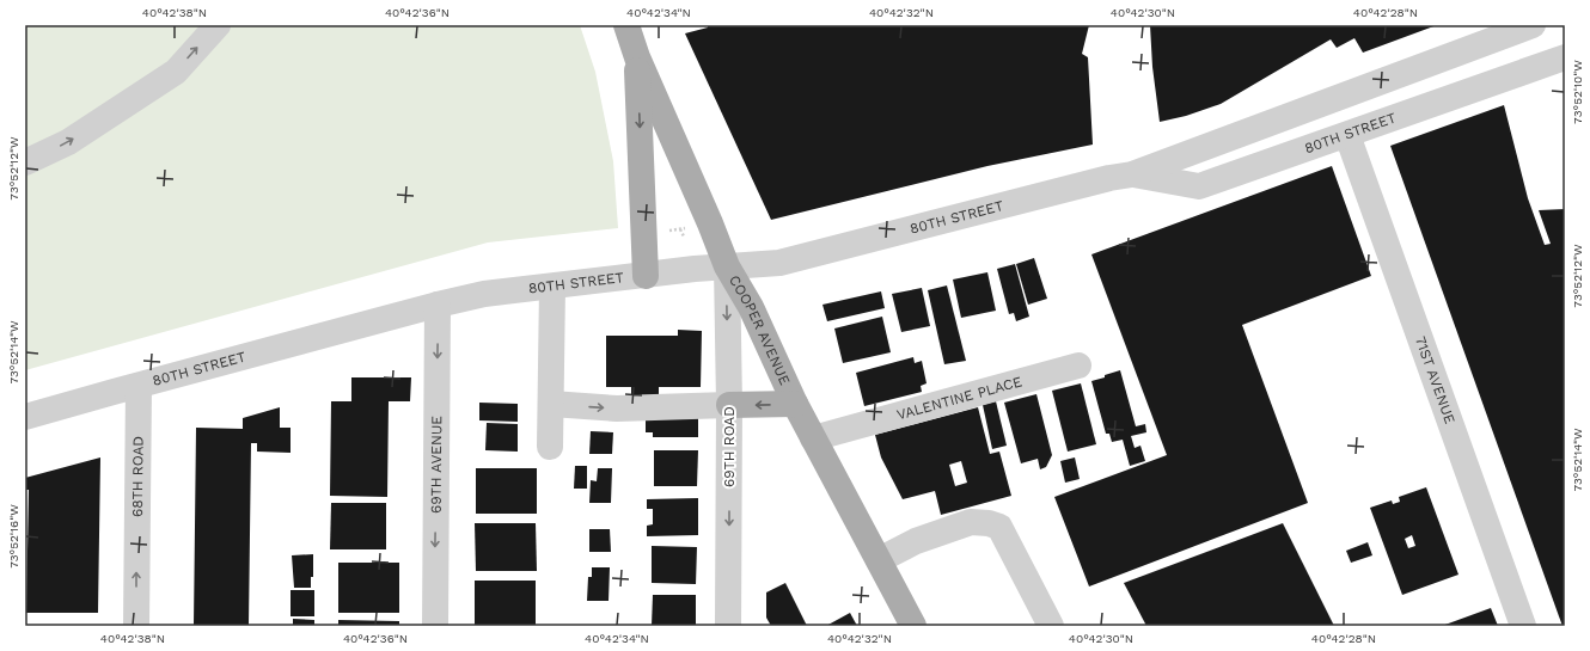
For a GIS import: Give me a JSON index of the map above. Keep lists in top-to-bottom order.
{
  "streets": {
    "main road": ["COOPER AVENUE"],
    "street": [
      "80TH STREET",
      "71ST AVENUE",
      "VALENTINE PLACE",
      "69TH ROAD",
      "69TH AVENUE",
      "68TH ROAD"
    ]
  },
  "crossings": [
    ["80TH STREET", "COOPER AVENUE"],
    ["80TH STREET", "71ST AVENUE"],
    ["80TH STREET", "69TH ROAD"],
    ["80TH STREET", "69TH AVENUE"],
    ["80TH STREET", "68TH ROAD"],
    ["COOPER AVENUE", "VALENTINE PLACE"],
    ["COOPER AVENUE", "69TH ROAD"]
  ],
  "one_way": ["68TH ROAD"],
  "coordinates": [
    "40°42'38\"N",
    "40°42'36\"N",
    "40°42'34\"N",
    "40°42'32\"N",
    "40°42'30\"N",
    "40°42'28\"N",
    "73°52'10\"W",
    "73°52'12\"W",
    "73°52'14\"W",
    "73°52'16\"W"
  ]
}
